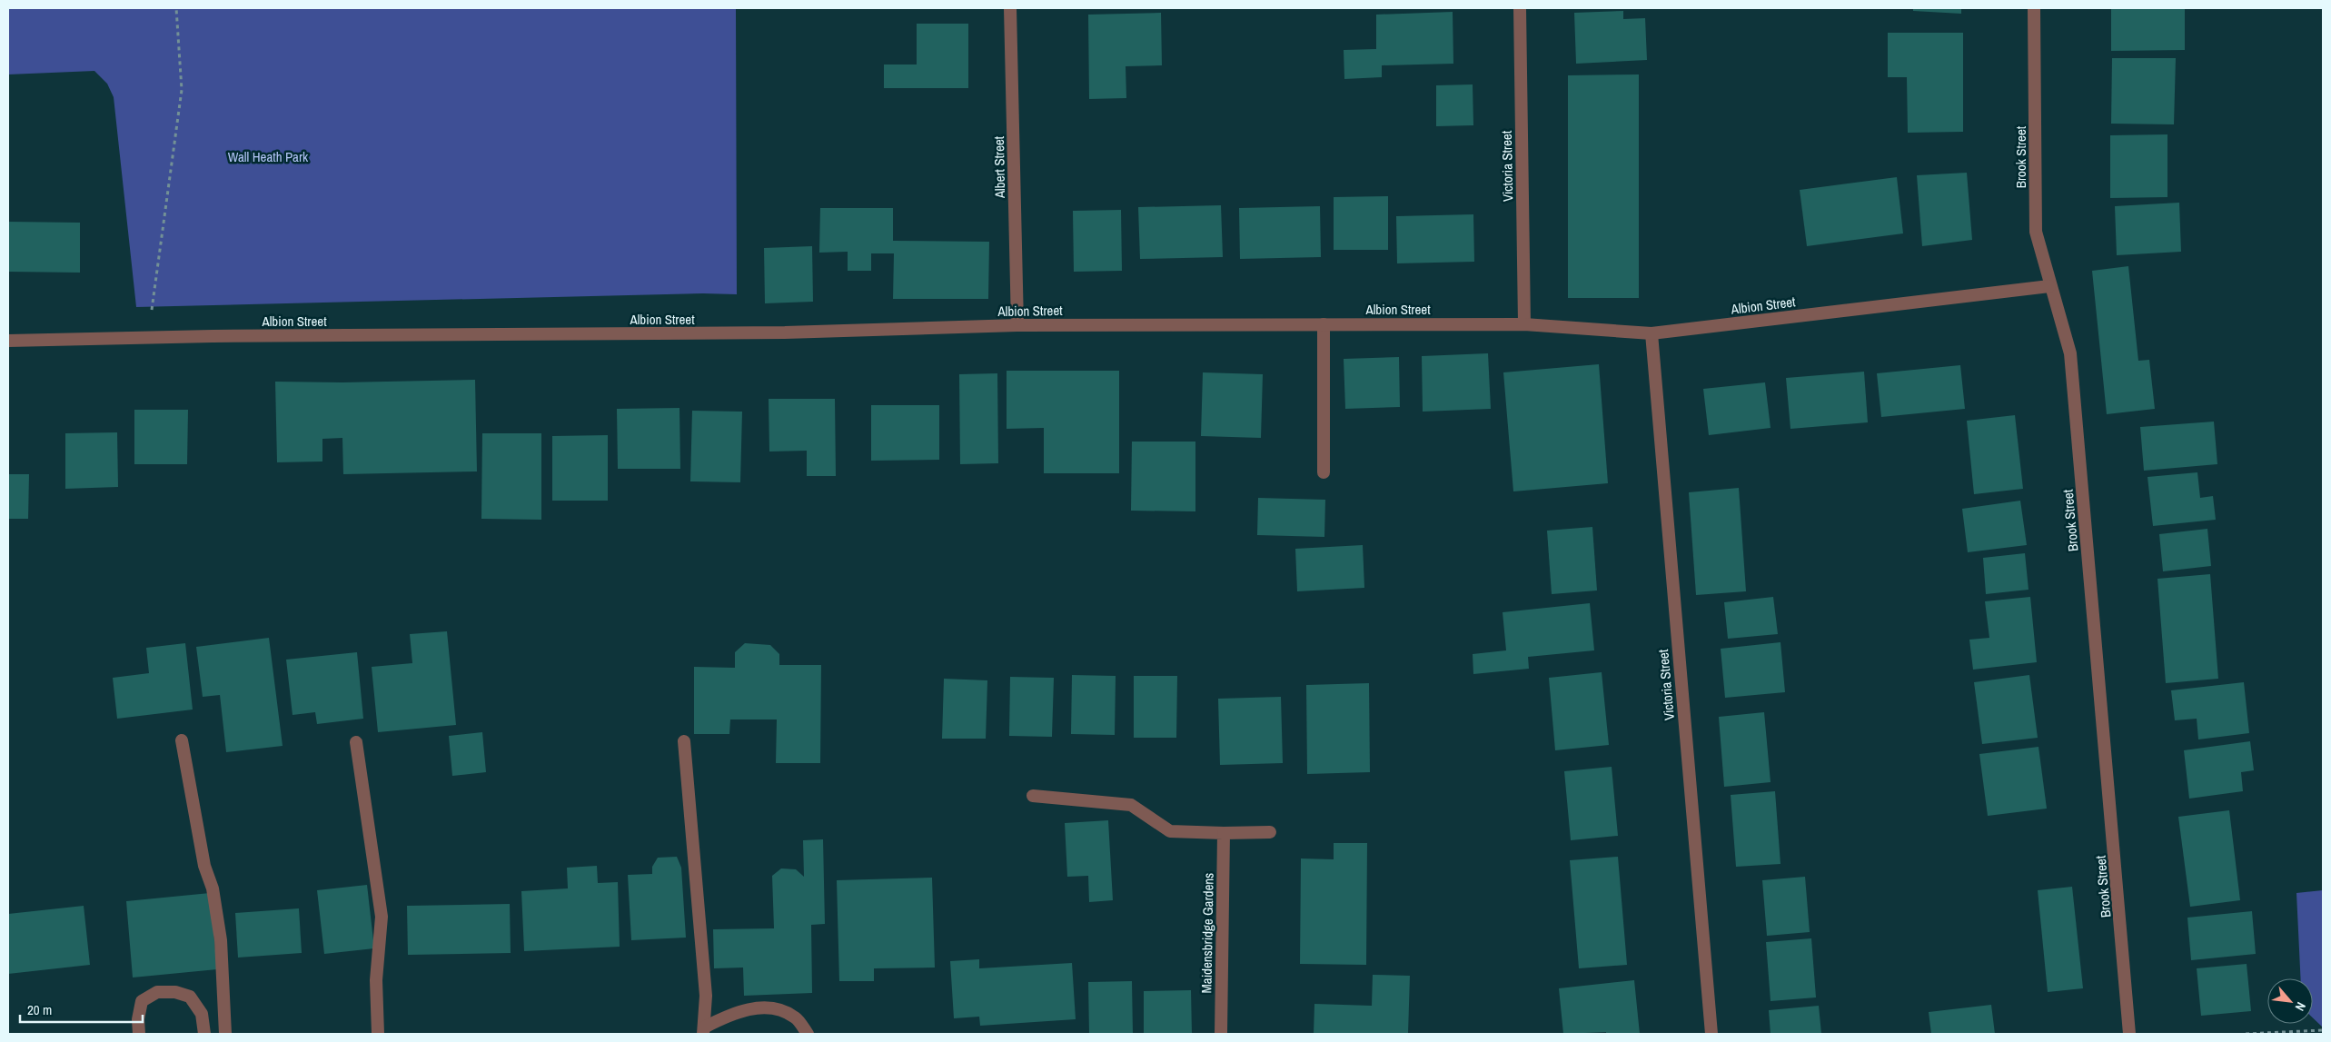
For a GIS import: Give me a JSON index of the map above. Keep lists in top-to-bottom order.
{
  "streets": {
    "street": [
      "Brook Street",
      "Victoria Street",
      "Albert Street",
      "Albion Street",
      "Maidensbridge Gardens"
    ]
  },
  "crossings": [
    ["Brook Street", "Albion Street"],
    ["Victoria Street", "Albion Street"],
    ["Albert Street", "Albion Street"]
  ],
  "parks": ["Wall Heath Park"],
  "scale_bar": "20 m",
  "north": "bottom right"
}
